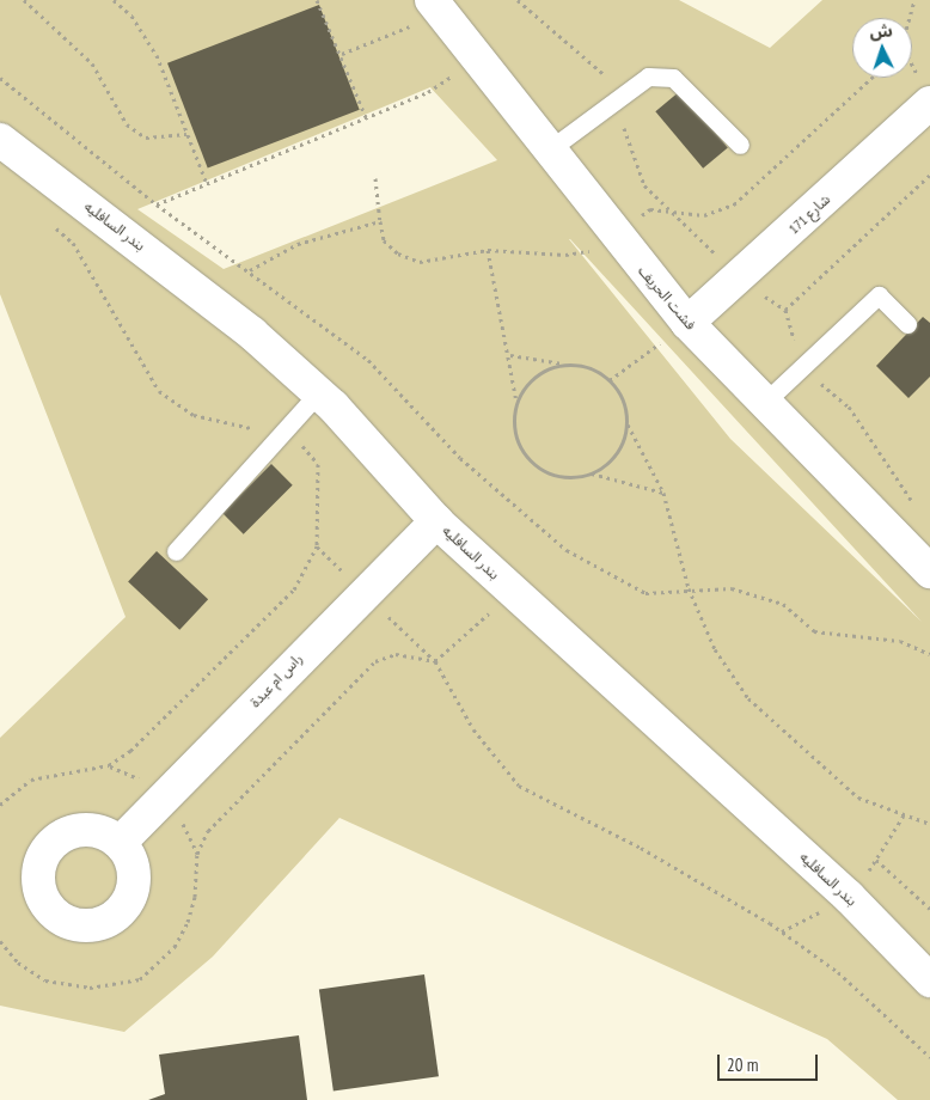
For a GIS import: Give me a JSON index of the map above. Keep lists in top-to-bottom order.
{
  "streets": {
    "street": [
      "شارع 171",
      "بندر السافليه",
      "فشت الحريف",
      "راس ام عبدة"
    ]
  },
  "crossings": [
    ["شارع 171", "فشت الحريف"],
    ["بندر السافليه", "راس ام عبدة"]
  ],
  "scale_bar": "20 m",
  "north": "top"
}
